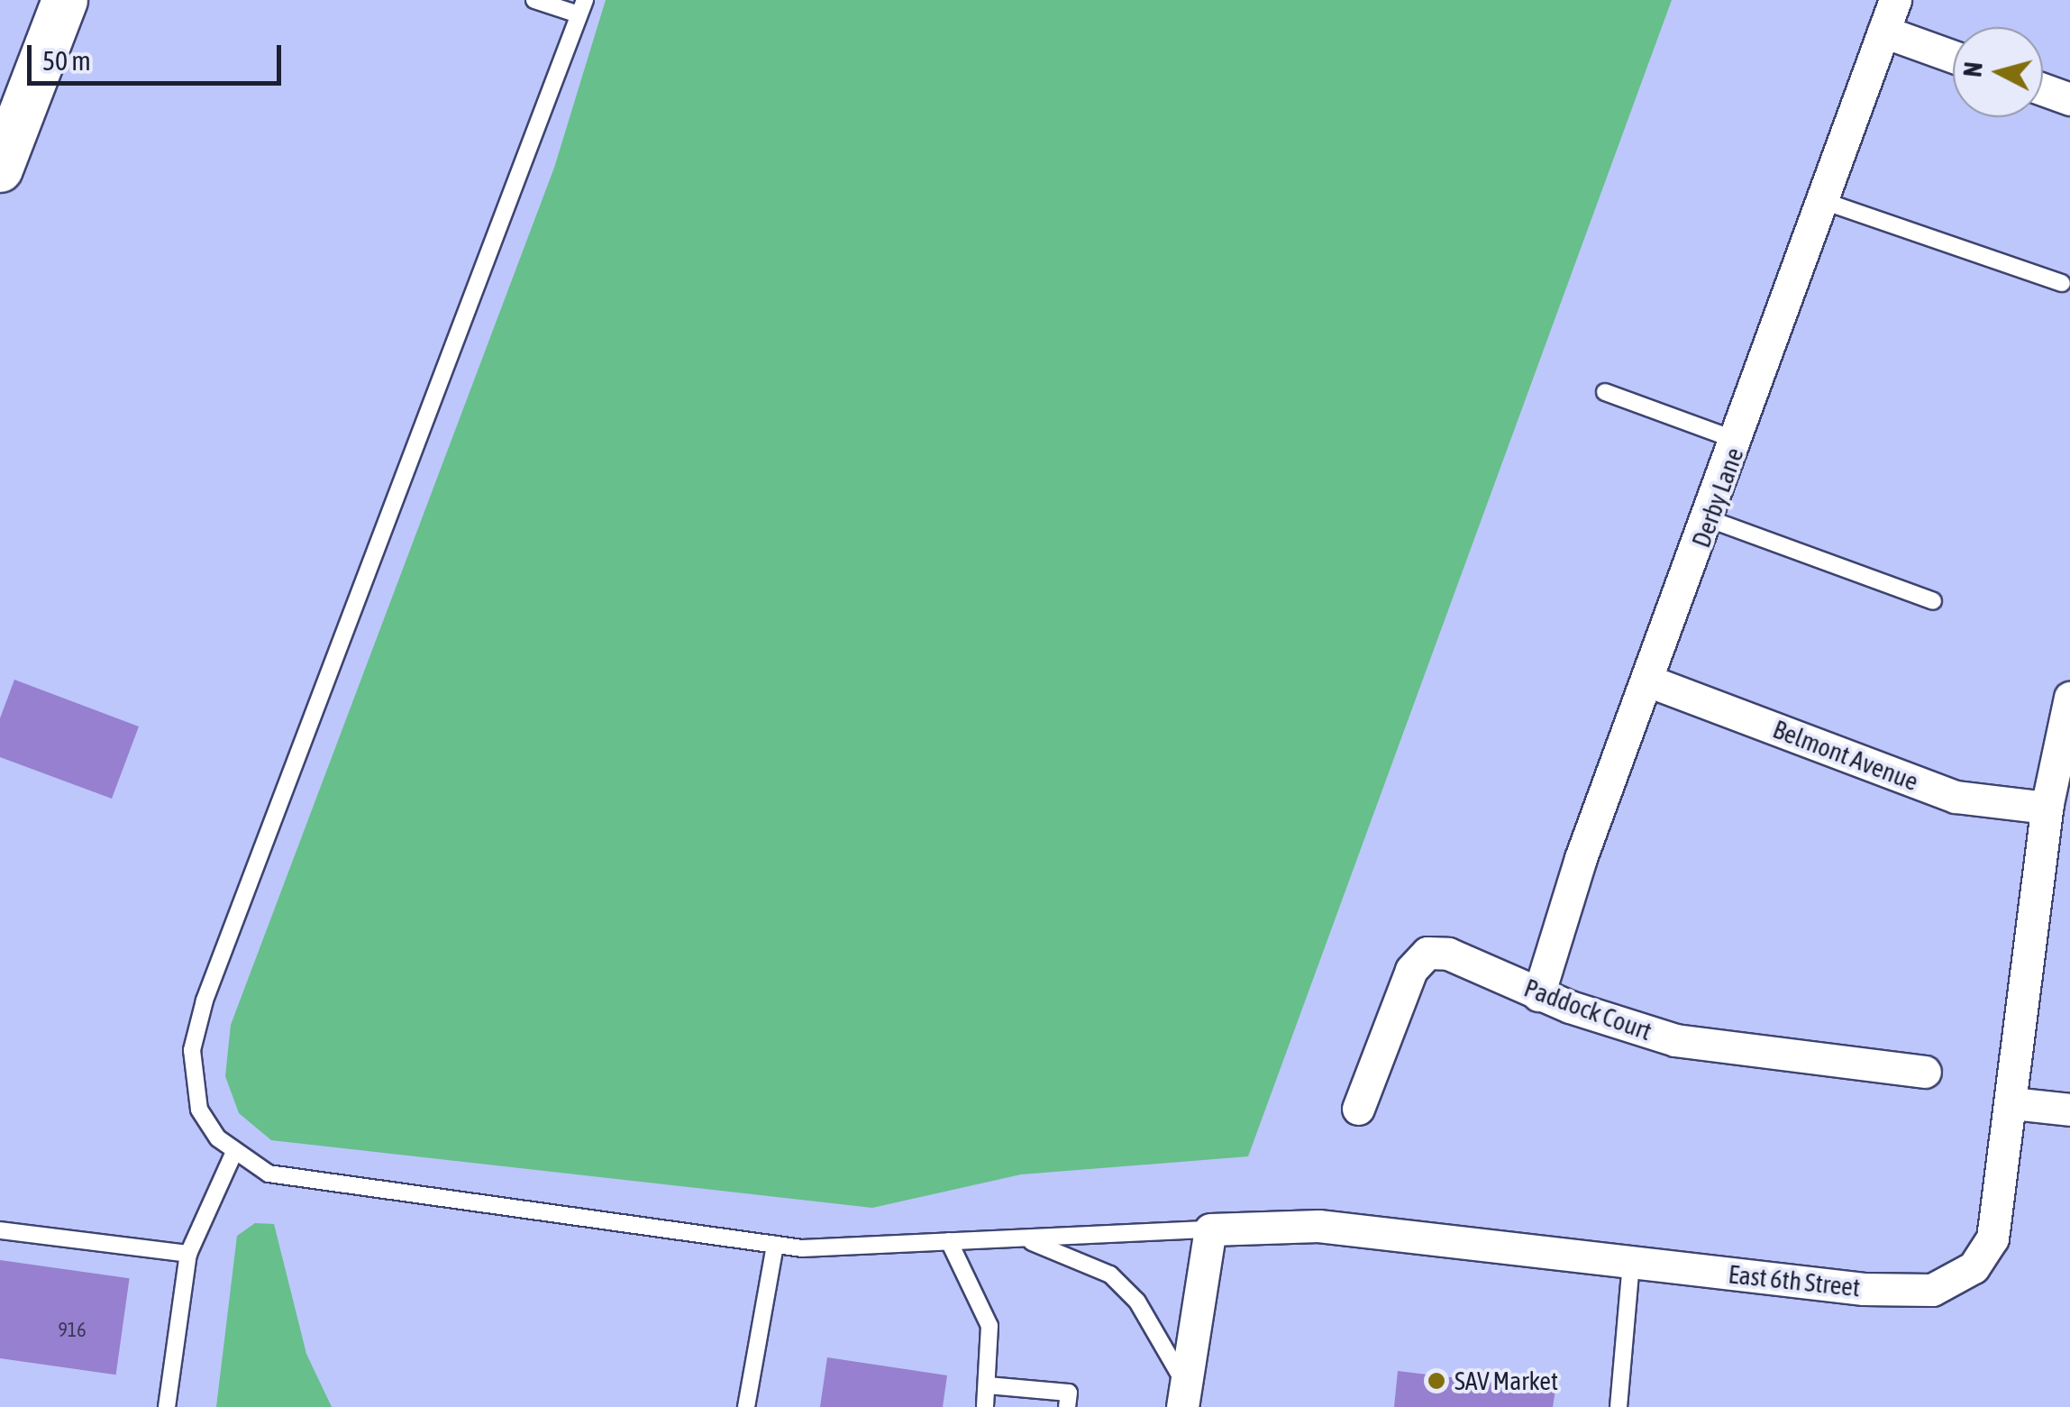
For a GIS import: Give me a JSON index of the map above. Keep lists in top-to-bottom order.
{
  "streets": {
    "street": [
      "Derby Lane",
      "Belmont Avenue",
      "Paddock Court",
      "East 6th Street"
    ]
  },
  "crossings": [
    ["Derby Lane", "Belmont Avenue"],
    ["Derby Lane", "Paddock Court"],
    ["Belmont Avenue", "East 6th Street"]
  ],
  "places": ["SAV Market"],
  "house_numbers": ["916"],
  "scale_bar": "50 m",
  "north": "left"
}
